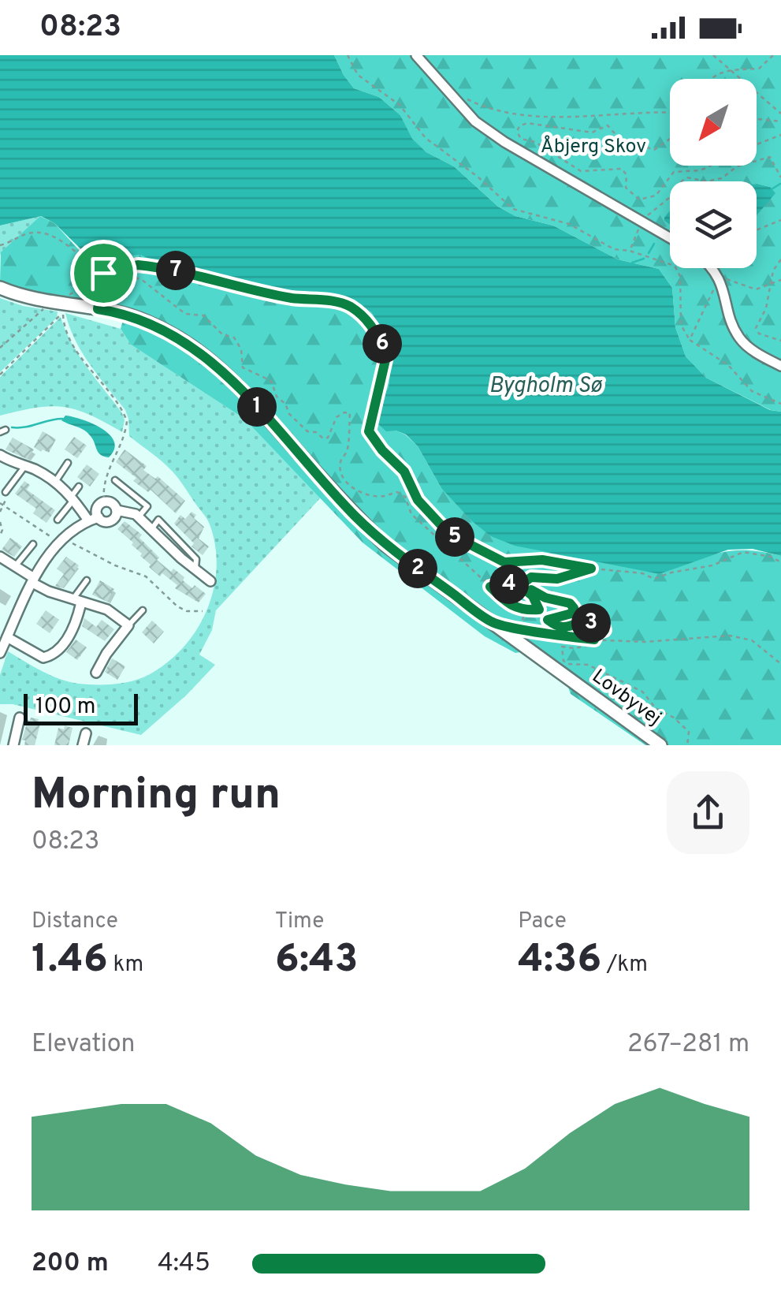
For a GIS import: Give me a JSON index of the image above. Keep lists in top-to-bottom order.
{
  "streets": {
    "street": ["Lovbyvej"]
  },
  "water": ["Bygholm Sø"],
  "parks": ["Åbjerg Skov"],
  "scale_bar": "100 m",
  "north": "bottom left",
  "page": {
    "status": "08:23",
    "pins": [
      "7",
      "6",
      "1",
      "5",
      "2",
      "4",
      "3"
    ],
    "scale": "100 m",
    "heading": ["Morning run", "08:23"],
    "stats": [
      ["Distance", "1.46 km"],
      ["Time", "6:43"],
      ["Pace", "4:36 /km"]
    ],
    "chart": ["Elevation", "267–281 m"],
    "list": [
      {
        "name": "200 m",
        "note": "4:45"
      }
    ]
  }
}
